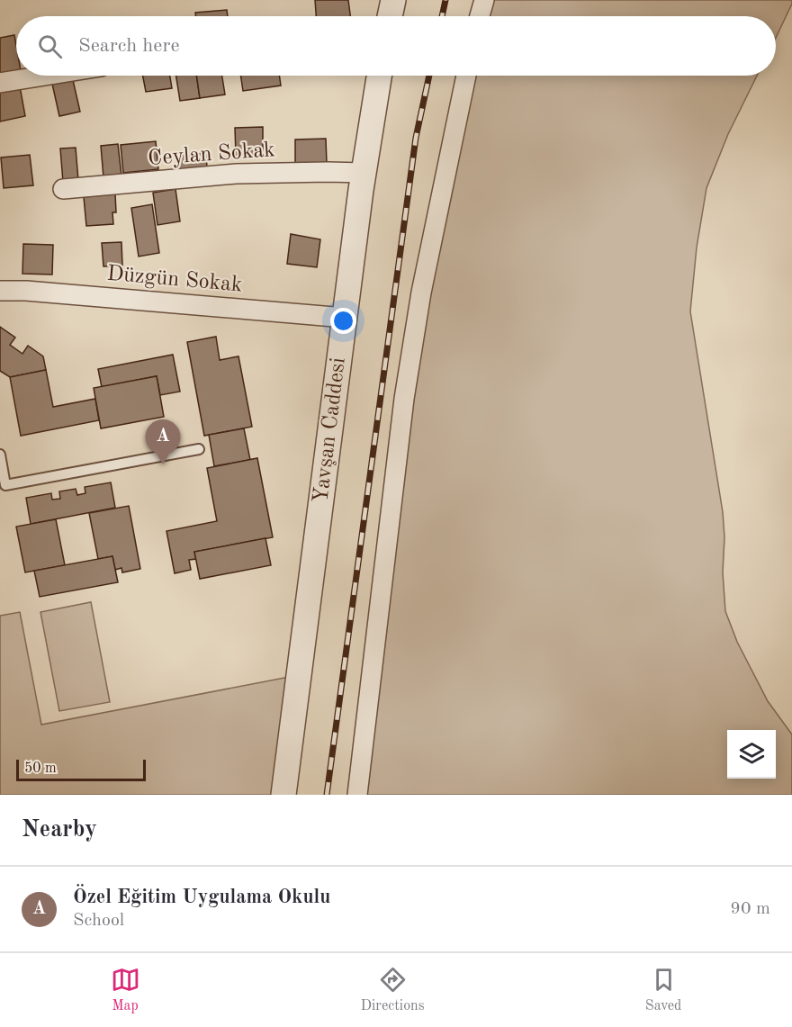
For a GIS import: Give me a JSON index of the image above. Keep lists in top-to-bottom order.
{
  "streets": {
    "street": ["Ceylan Sokak", "Düzgün Sokak", "Yavşan Caddesi"]
  },
  "crossings": [
    ["Ceylan Sokak", "Yavşan Caddesi"],
    ["Düzgün Sokak", "Yavşan Caddesi"]
  ],
  "scale_bar": "50 m",
  "page": {
    "search": "Search here",
    "pins": "A",
    "scale": "50 m",
    "heading": "Nearby",
    "list": [
      {
        "mark": "A",
        "name": "Özel Eğitim Uygulama Okulu",
        "note": "School",
        "value": "90 m"
      }
    ],
    "nav": ["Map", "Directions", "Saved"]
  }
}
